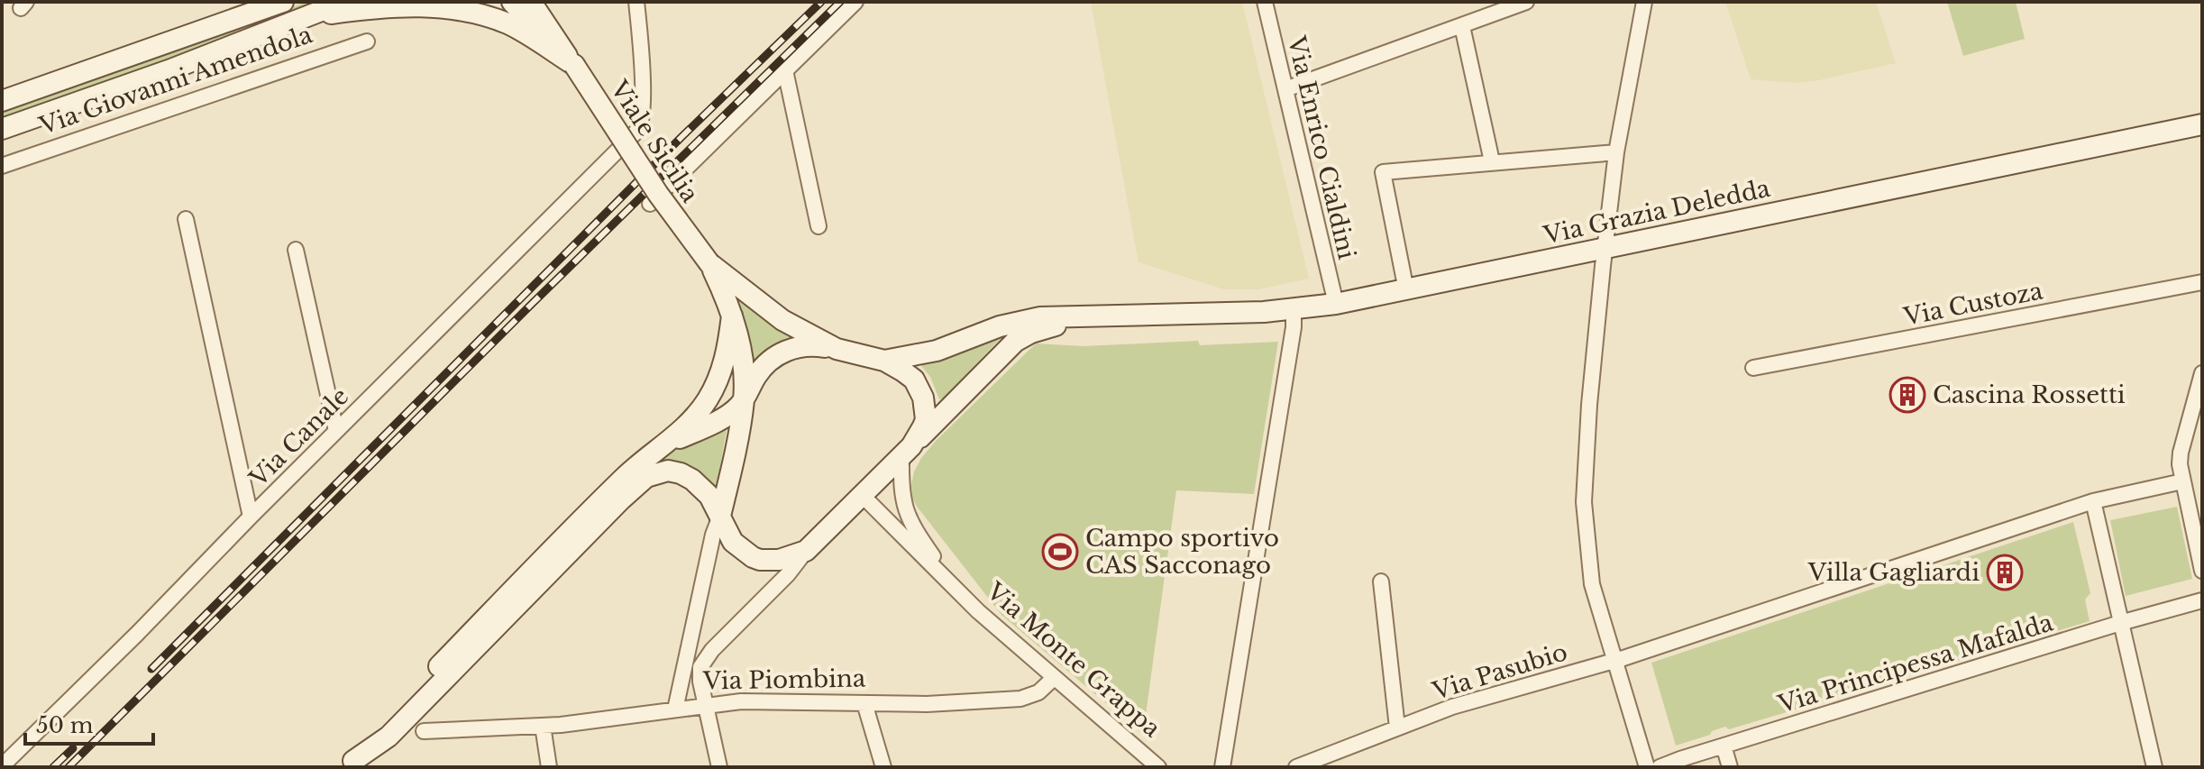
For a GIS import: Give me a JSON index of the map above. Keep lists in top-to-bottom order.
{
  "streets": {
    "main road": [
      "Via Giovanni Amendola",
      "Viale Sicilia",
      "Via Grazia Deledda",
      "Via Monte Grappa"
    ],
    "street": [
      "Via Enrico Cialdini",
      "Via Custoza",
      "Via Canale",
      "Via Principessa Mafalda",
      "Via Pasubio",
      "Via Piombina"
    ]
  },
  "crossings": [
    ["Viale Sicilia", "Via Monte Grappa"],
    ["Via Enrico Cialdini", "Via Grazia Deledda"],
    ["Via Grazia Deledda", "Via Monte Grappa"],
    ["Via Monte Grappa", "Via Piombina"]
  ],
  "places": {
    "building": ["Cascina Rossetti", "Villa Gagliardi"],
    "sports": ["Campo sportivo CAS Sacconago"]
  },
  "scale_bar": "50 m"
}
